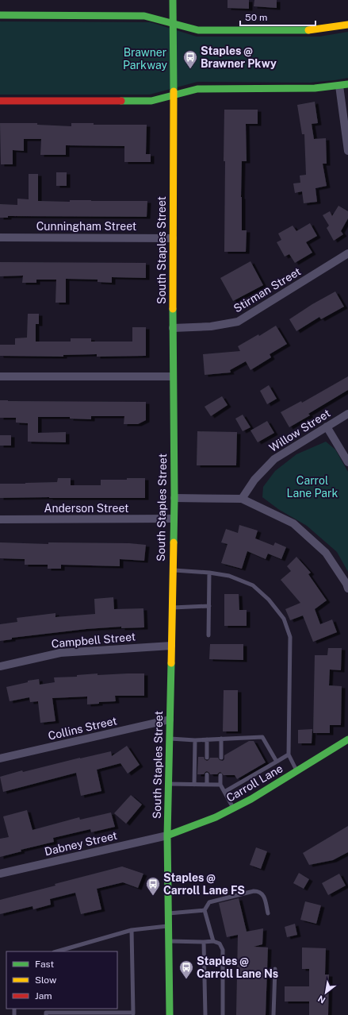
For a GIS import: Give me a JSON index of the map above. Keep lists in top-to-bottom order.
{
  "streets": {
    "main road": ["South Staples Street", "Carroll Lane"],
    "street": [
      "Cunningham Street",
      "Stirman Street",
      "Willow Street",
      "Anderson Street",
      "Campbell Street",
      "Collins Street",
      "Dabney Street"
    ]
  },
  "crossings": [
    ["Cunningham Street", "South Staples Street"],
    ["South Staples Street", "Stirman Street"],
    ["South Staples Street", "Anderson Street"],
    ["South Staples Street", "Campbell Street"],
    ["South Staples Street", "Collins Street"],
    ["South Staples Street", "Carroll Lane"],
    ["South Staples Street", "Dabney Street"],
    ["Carroll Lane", "Dabney Street"]
  ],
  "parks": ["Brawner Parkway", "Carrol Lane Park"],
  "places": {
    "bus stop": ["Staples @ Brawner Pkwy", "Staples @ Carroll Lane FS", "Staples @ Carroll Lane Ns"]
  },
  "legend": ["Fast", "Slow", "Jam"],
  "scale_bar": "50 m",
  "north": "bottom left"
}
